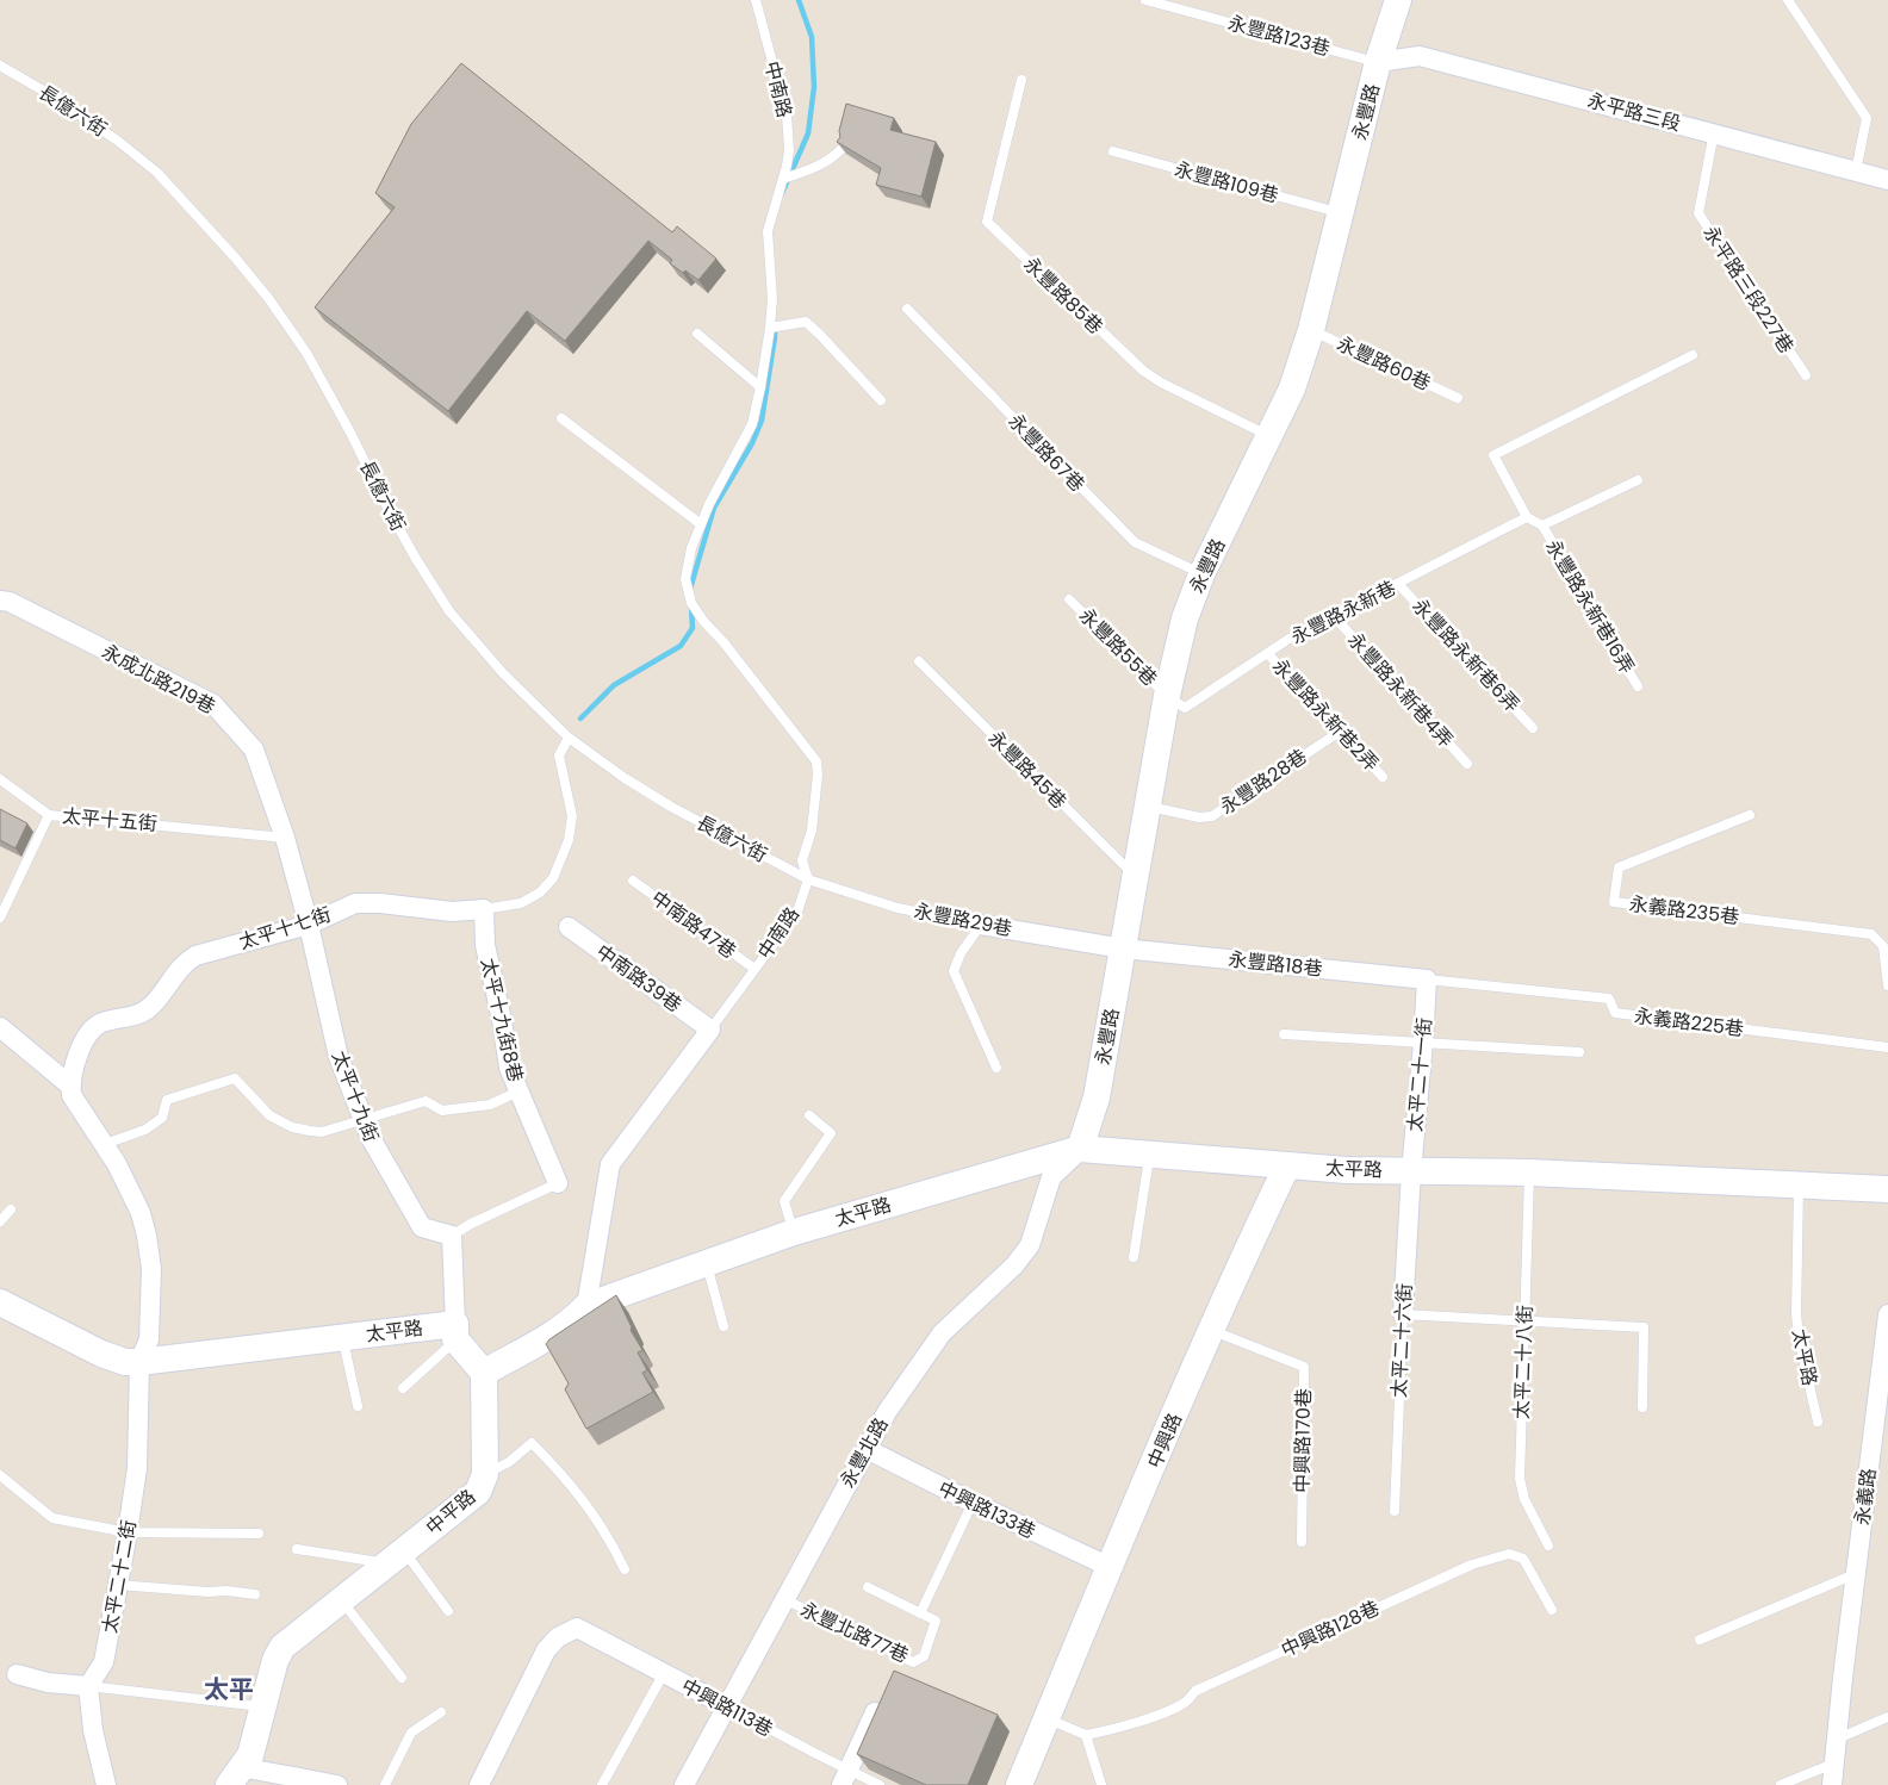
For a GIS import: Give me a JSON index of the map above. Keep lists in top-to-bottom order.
{
  "streets": {
    "street": [
      "中南路",
      "永豐路",
      "永平路三段",
      "永成北路219巷",
      "永豐路29巷",
      "太平十七街",
      "永豐路18巷",
      "中南路39巷",
      "太平十九街8巷",
      "太平二十一街",
      "太平十九街",
      "太平路",
      "太平二十六街",
      "中興路",
      "永豐北路",
      "永義路",
      "中興路133巷",
      "中平路",
      "太平二十二街",
      "中興路113巷"
    ],
    "lane": [
      "永豐路123巷",
      "長億六街",
      "永豐路109巷",
      "永平路三段227巷",
      "永豐路85巷",
      "永豐路60巷",
      "永豐路67巷",
      "永豐路永新巷16弄",
      "永豐路永新巷",
      "永豐路55巷",
      "永豐路永新巷6弄",
      "永豐路永新巷4弄",
      "永豐路永新巷2弄",
      "永豐路45巷",
      "永豐路28巷",
      "太平十五街",
      "永義路235巷",
      "中南路47巷",
      "永義路225巷",
      "太平二十八街",
      "中興路170巷",
      "中興路128巷",
      "永豐北路77巷"
    ]
  },
  "crossings": [
    ["永豐路123巷", "永豐路"],
    ["永豐路123巷", "永平路三段"],
    ["中南路", "長億六街"],
    ["中南路", "永豐路29巷"],
    ["中南路", "中南路47巷"],
    ["中南路", "中南路39巷"],
    ["中南路", "太平路"],
    ["長億六街", "永豐路29巷"],
    ["長億六街", "太平十七街"],
    ["永豐路", "永平路三段"],
    ["永豐路", "永豐路109巷"],
    ["永豐路", "永豐路85巷"],
    ["永豐路", "永豐路60巷"],
    ["永豐路", "永豐路67巷"],
    ["永豐路", "永豐路永新巷"],
    ["永豐路", "永豐路55巷"],
    ["永豐路", "永豐路45巷"],
    ["永豐路", "永豐路28巷"],
    ["永豐路", "永豐路29巷"],
    ["永豐路", "永豐路18巷"],
    ["永豐路", "太平路"],
    ["永豐路", "永豐北路"],
    ["永平路三段", "永平路三段227巷"],
    ["永豐路永新巷", "永豐路55巷"],
    ["永豐路永新巷", "永豐路永新巷6弄"],
    ["永豐路永新巷", "永豐路永新巷4弄"],
    ["永豐路永新巷", "永豐路永新巷2弄"],
    ["永成北路219巷", "太平十五街"],
    ["永成北路219巷", "太平十九街"],
    ["永豐路永新巷2弄", "永豐路28巷"],
    ["太平十五街", "太平十九街"],
    ["永豐路29巷", "永豐路18巷"],
    ["太平十七街", "太平十九街8巷"],
    ["太平十七街", "太平十九街"],
    ["永豐路18巷", "永義路225巷"],
    ["永豐路18巷", "太平二十一街"],
    ["太平十九街8巷", "太平十九街"],
    ["永義路225巷", "太平二十一街"],
    ["太平二十一街", "太平路"],
    ["太平二十一街", "太平二十六街"],
    ["太平路", "太平二十六街"],
    ["太平路", "太平二十八街"],
    ["太平路", "中興路"],
    ["太平路", "永豐北路"],
    ["太平路", "中平路"],
    ["太平路", "太平二十二街"],
    ["中興路", "中興路170巷"],
    ["中興路", "中興路133巷"],
    ["永豐北路", "中興路133巷"],
    ["永豐北路", "永豐北路77巷"],
    ["永豐北路", "中興路113巷"]
  ],
  "districts": ["太平"]
}
